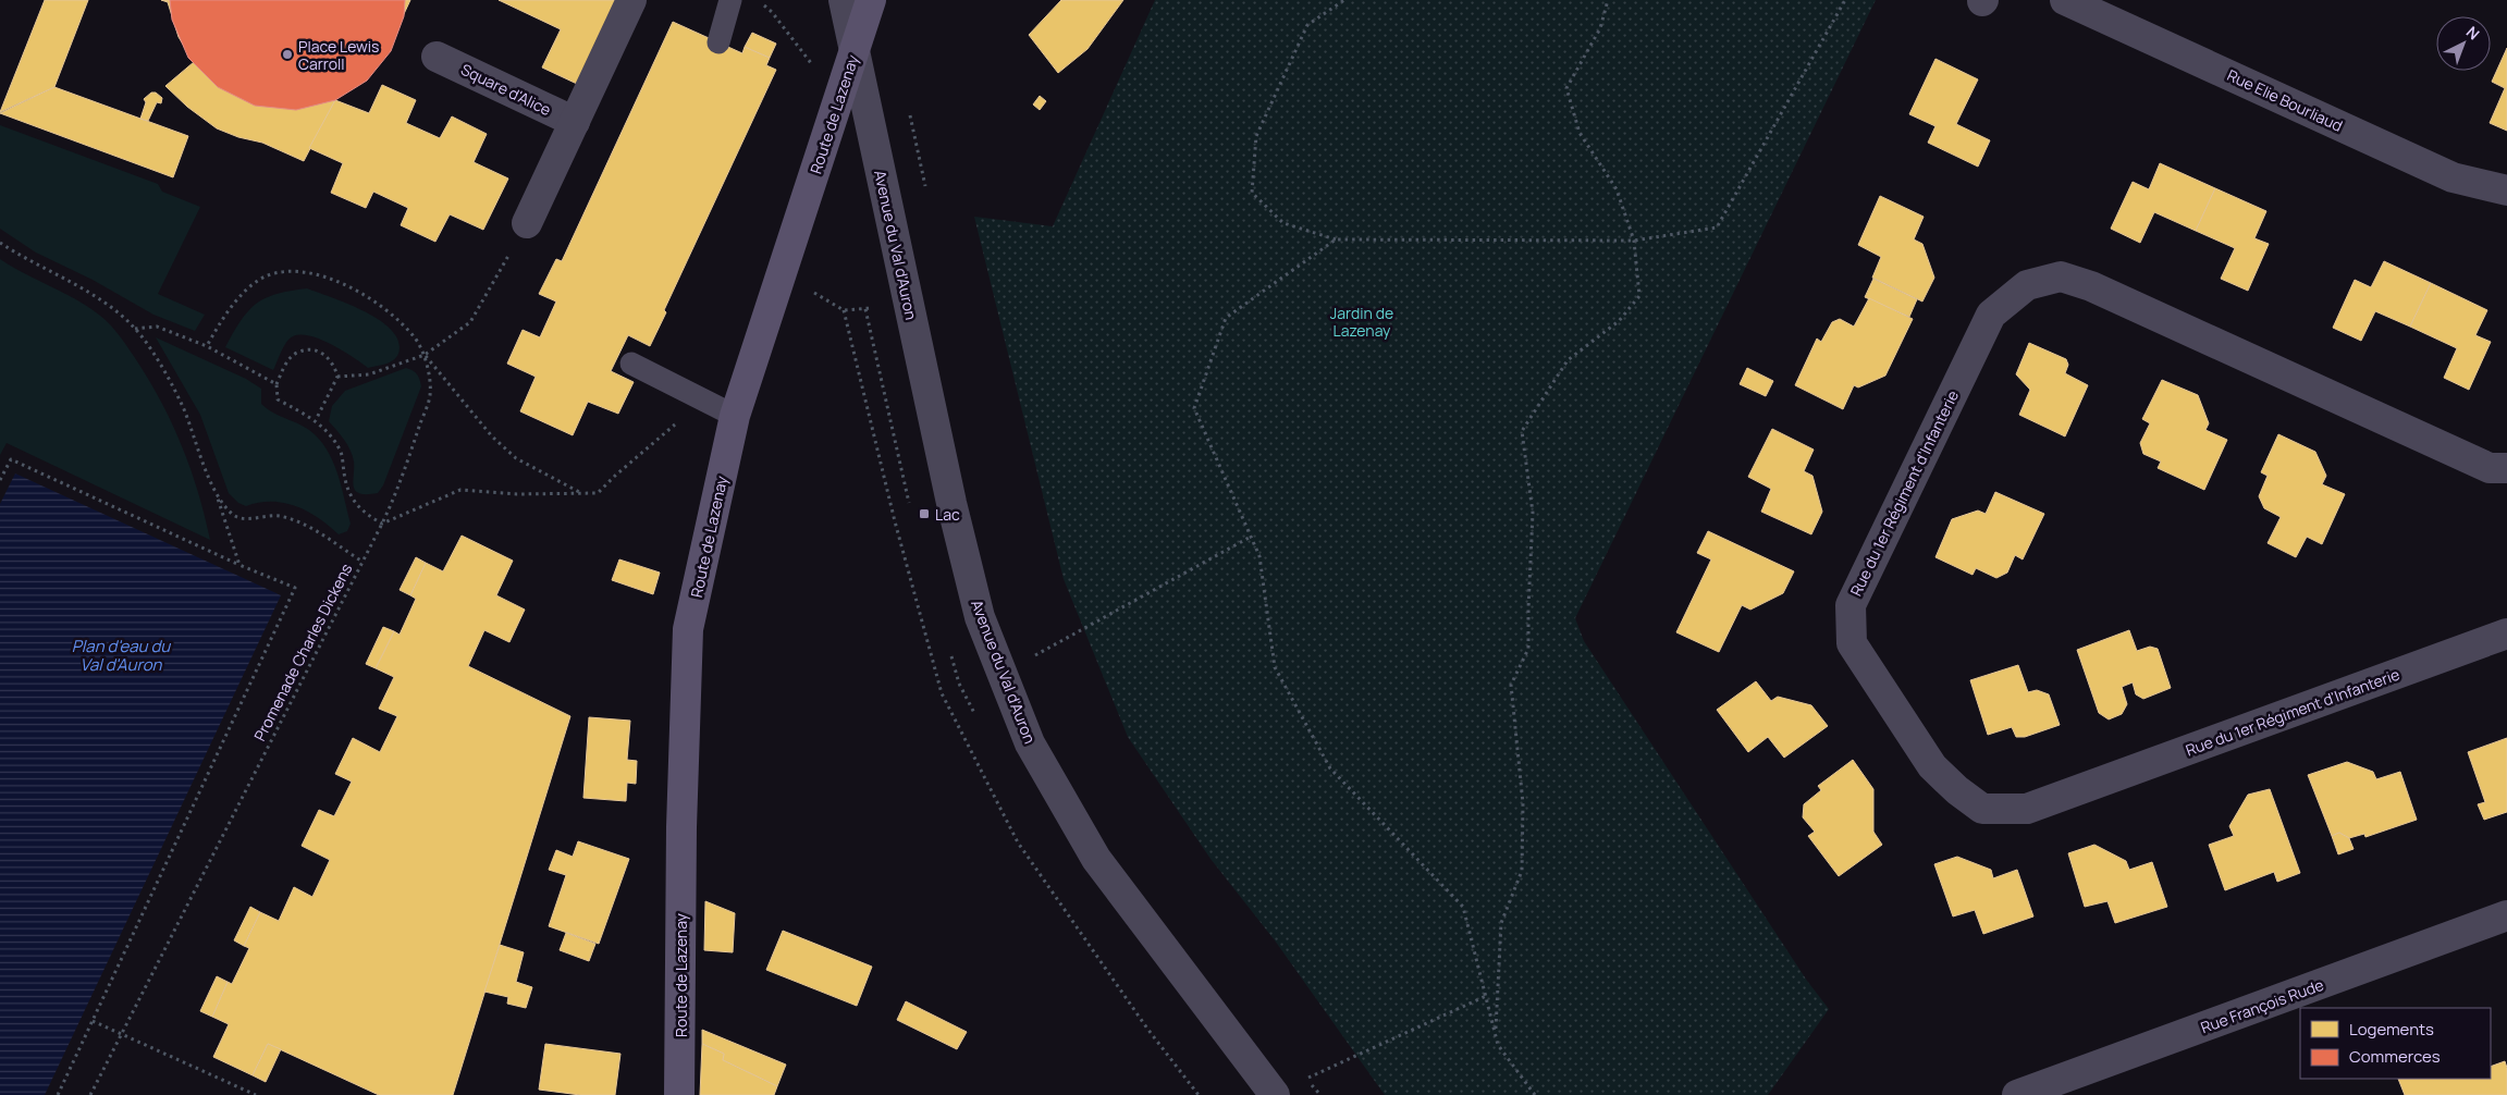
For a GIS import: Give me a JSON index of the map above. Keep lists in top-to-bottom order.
{
  "streets": {
    "street": [
      "Square d'Alice",
      "Rue Elie Bourliaud",
      "Route de Lazenay",
      "Avenue du Val d'Auron",
      "Rue du 1er Régiment d'Infanterie",
      "Rue François Rude"
    ],
    "path": ["Promenade Charles Dickens"]
  },
  "crossings": [
    ["Route de Lazenay", "Avenue du Val d'Auron"]
  ],
  "water": ["Plan d'eau du Val d'Auron"],
  "parks": ["Jardin de Lazenay"],
  "places": {
    "other": ["Place Lewis Carroll"],
    "transit": ["Lac"]
  },
  "legend": ["Logements", "Commerces"],
  "north": "top right"
}
